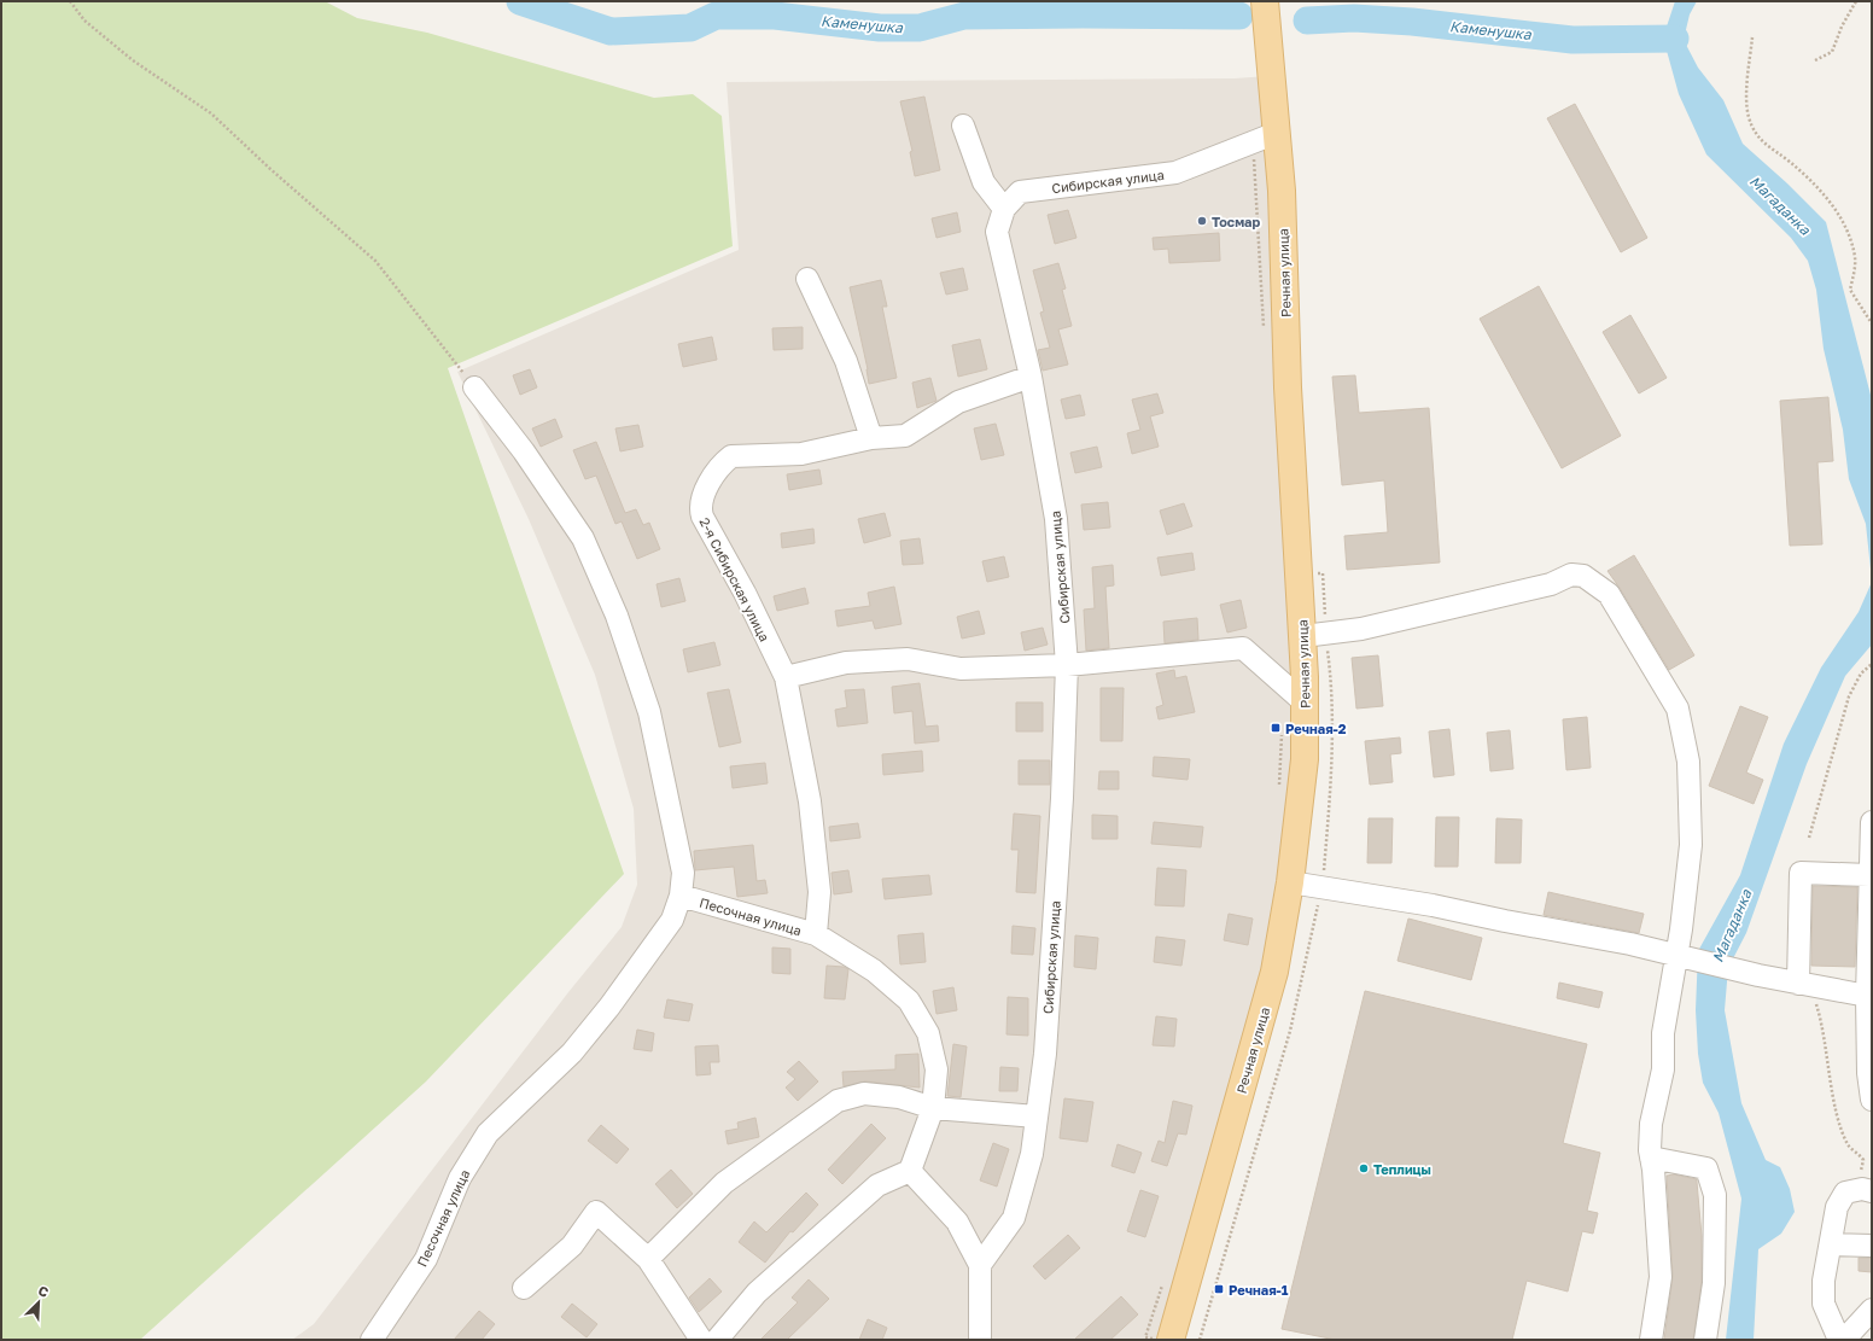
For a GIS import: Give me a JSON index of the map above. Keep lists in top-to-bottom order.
{
  "streets": {
    "main road": ["Речная улица"],
    "street": ["Сибирская улица", "2-я Сибирская улица", "Песочная улица"]
  },
  "crossings": [
    ["Сибирская улица", "Речная улица"],
    ["Сибирская улица", "2-я Сибирская улица"],
    ["2-я Сибирская улица", "Песочная улица"]
  ],
  "water": ["Каменушка", "Магаданка"],
  "places": {
    "other": ["Тосмар", "Теплицы"],
    "transit": ["Речная-2", "Речная-1"]
  },
  "north": "top right"
}
